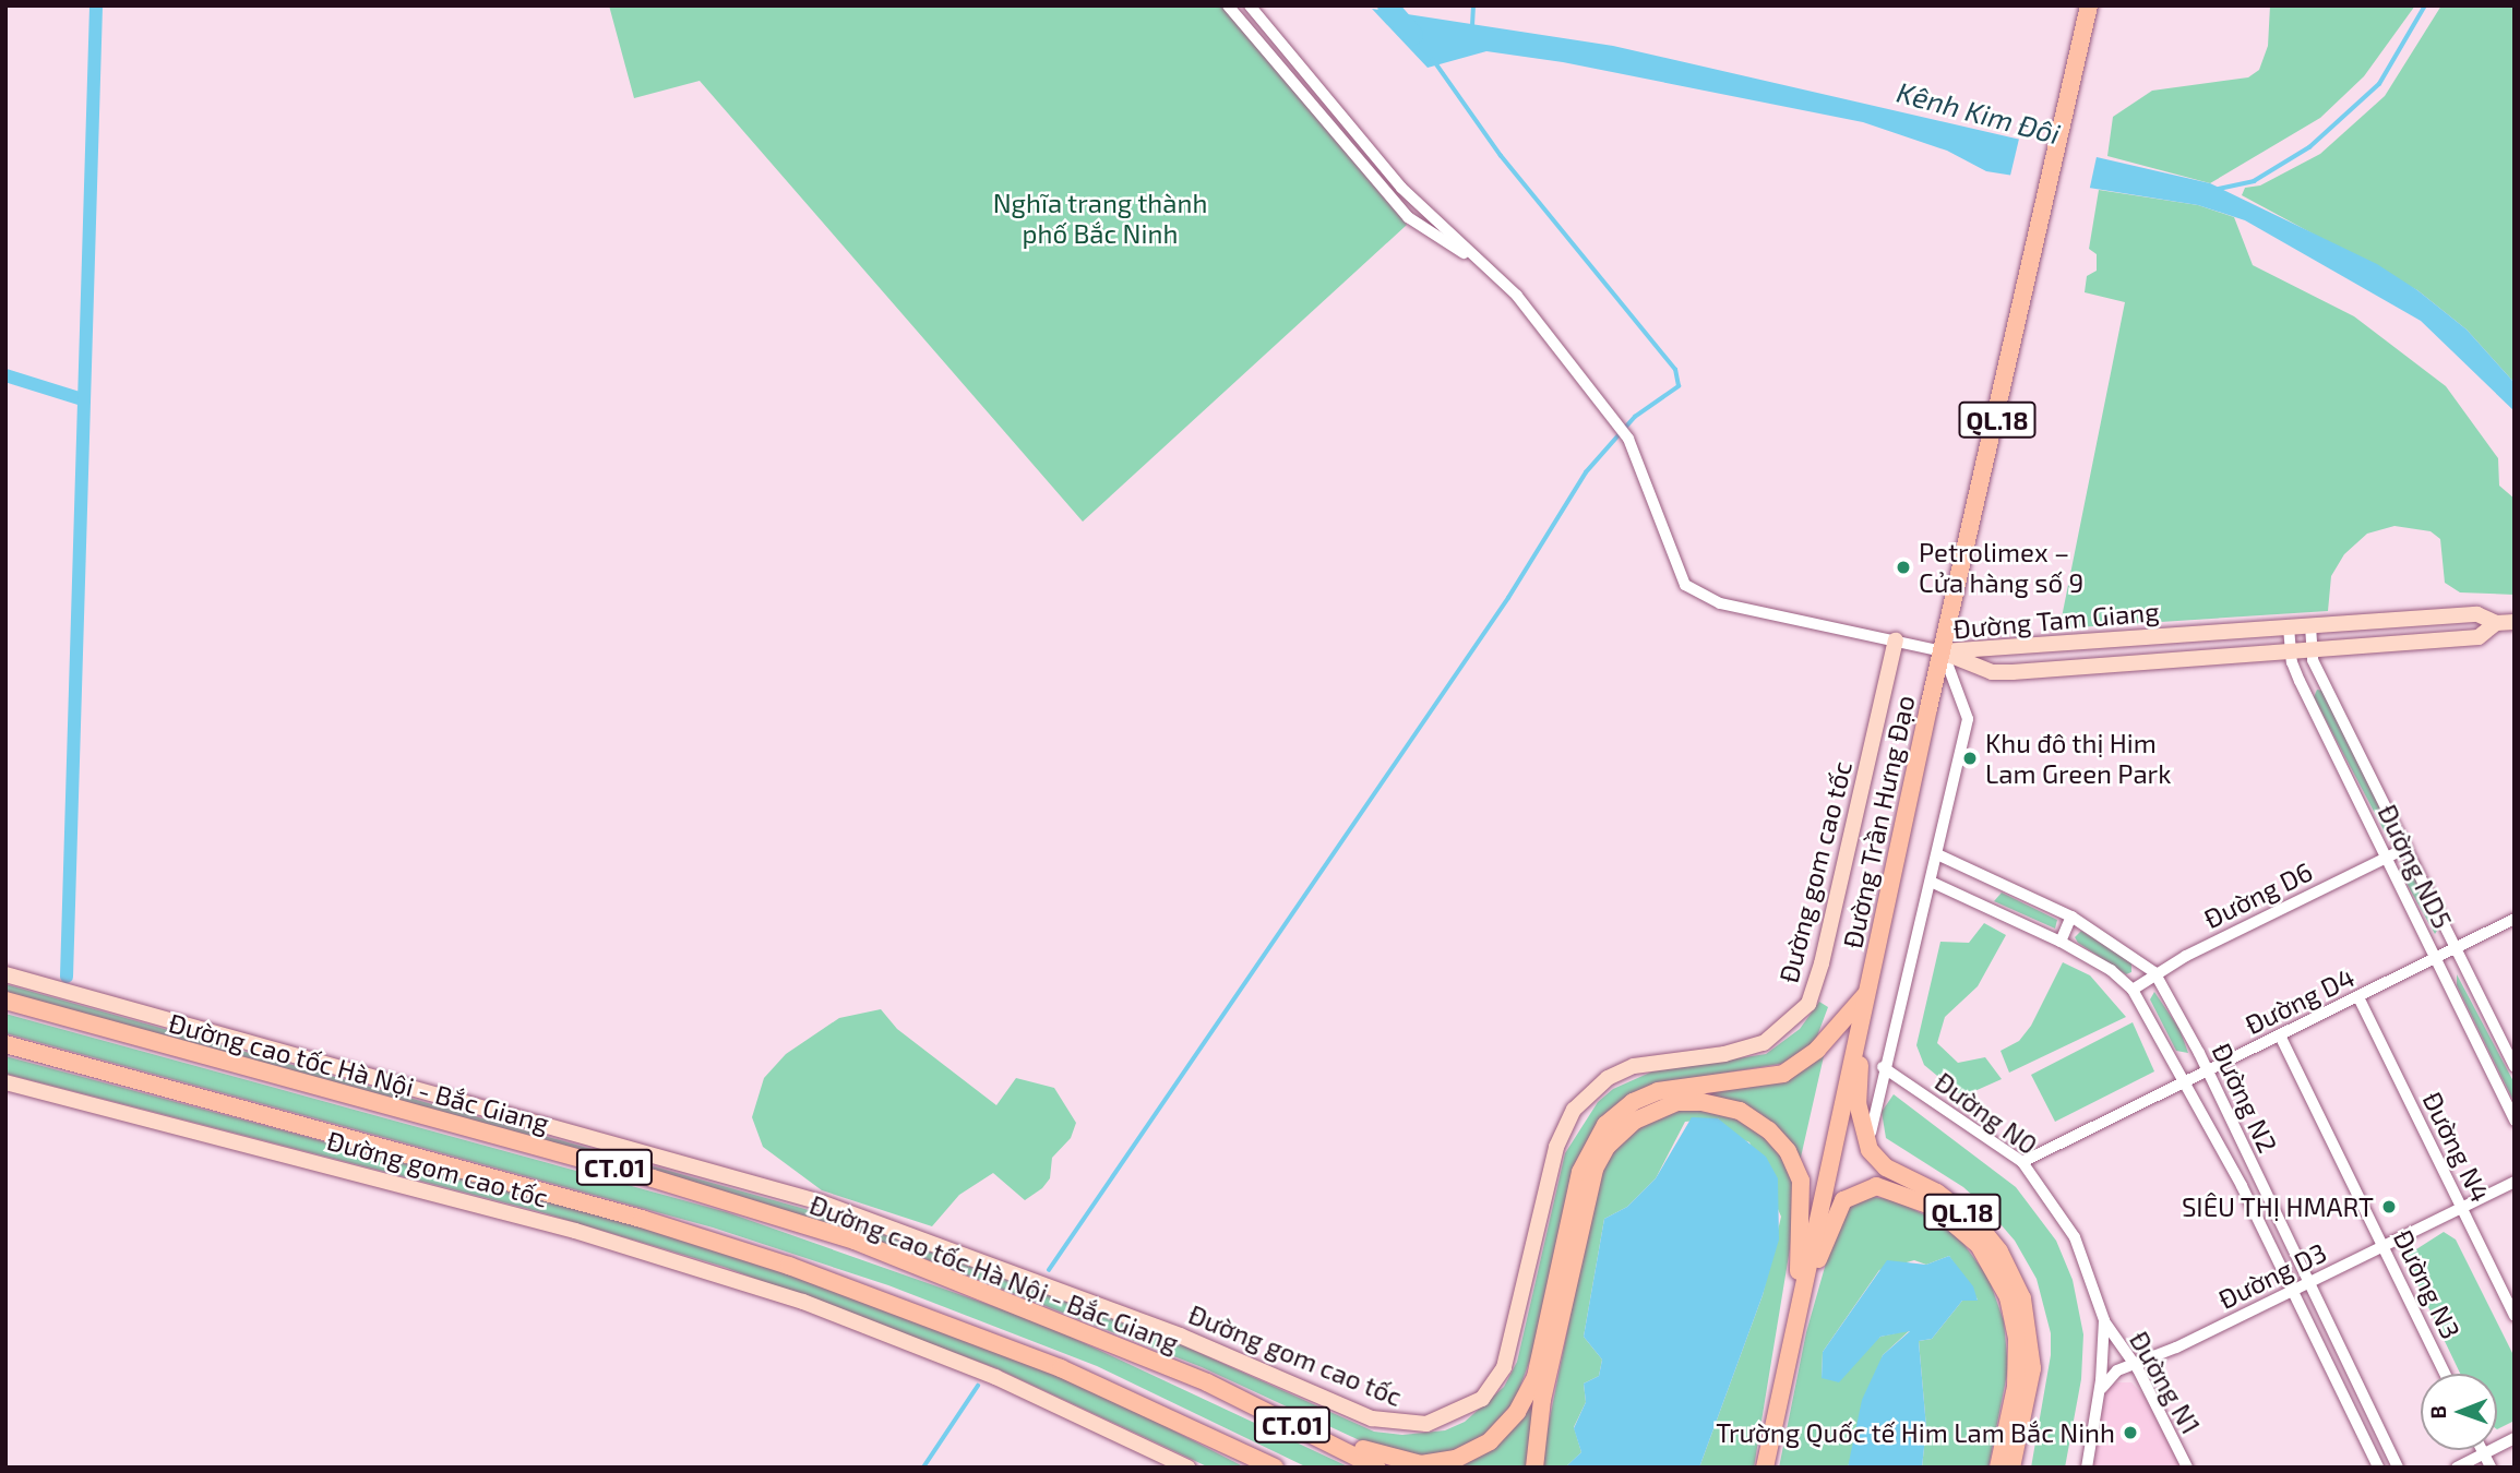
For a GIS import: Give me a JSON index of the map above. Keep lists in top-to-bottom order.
{
  "streets": {
    "highway": [
      "QL.18",
      "Đường Trần Hưng Đạo",
      "Đường cao tốc Hà Nội - Bắc Giang",
      "CT.01"
    ],
    "main road": ["Đường Tam Giang", "Đường gom cao tốc"],
    "street": [
      "Đường ND5",
      "Đường D6",
      "Đường D4",
      "Đường N2",
      "Đường N0",
      "Đường N4",
      "Đường D3",
      "Đường N3",
      "Đường N1"
    ]
  },
  "crossings": [
    ["QL.18", "Đường Trần Hưng Đạo"],
    ["Đường Tam Giang", "Đường Trần Hưng Đạo"],
    ["Đường Tam Giang", "Đường ND5"],
    ["Đường ND5", "Đường D6"],
    ["Đường ND5", "Đường D4"],
    ["Đường D6", "Đường N2"],
    ["Đường D4", "Đường N2"],
    ["Đường D4", "Đường N0"],
    ["Đường D4", "Đường N4"],
    ["Đường D4", "Đường N3"],
    ["Đường N2", "Đường D3"],
    ["Đường N0", "Đường D3"],
    ["Đường N0", "Đường N1"],
    ["Đường N4", "Đường D3"],
    ["Đường D3", "Đường N3"],
    ["Đường D3", "Đường N1"]
  ],
  "water": ["Kênh Kim Đôi"],
  "parks": ["Nghĩa trang thành phố Bắc Ninh"],
  "places": [
    "Petrolimex – Cửa hàng số 9",
    "Khu đô thị Him Lam Green Park",
    "SIÊU THỊ HMART",
    "Trường Quốc tế Him Lam Bắc Ninh"
  ],
  "north": "left"
}
